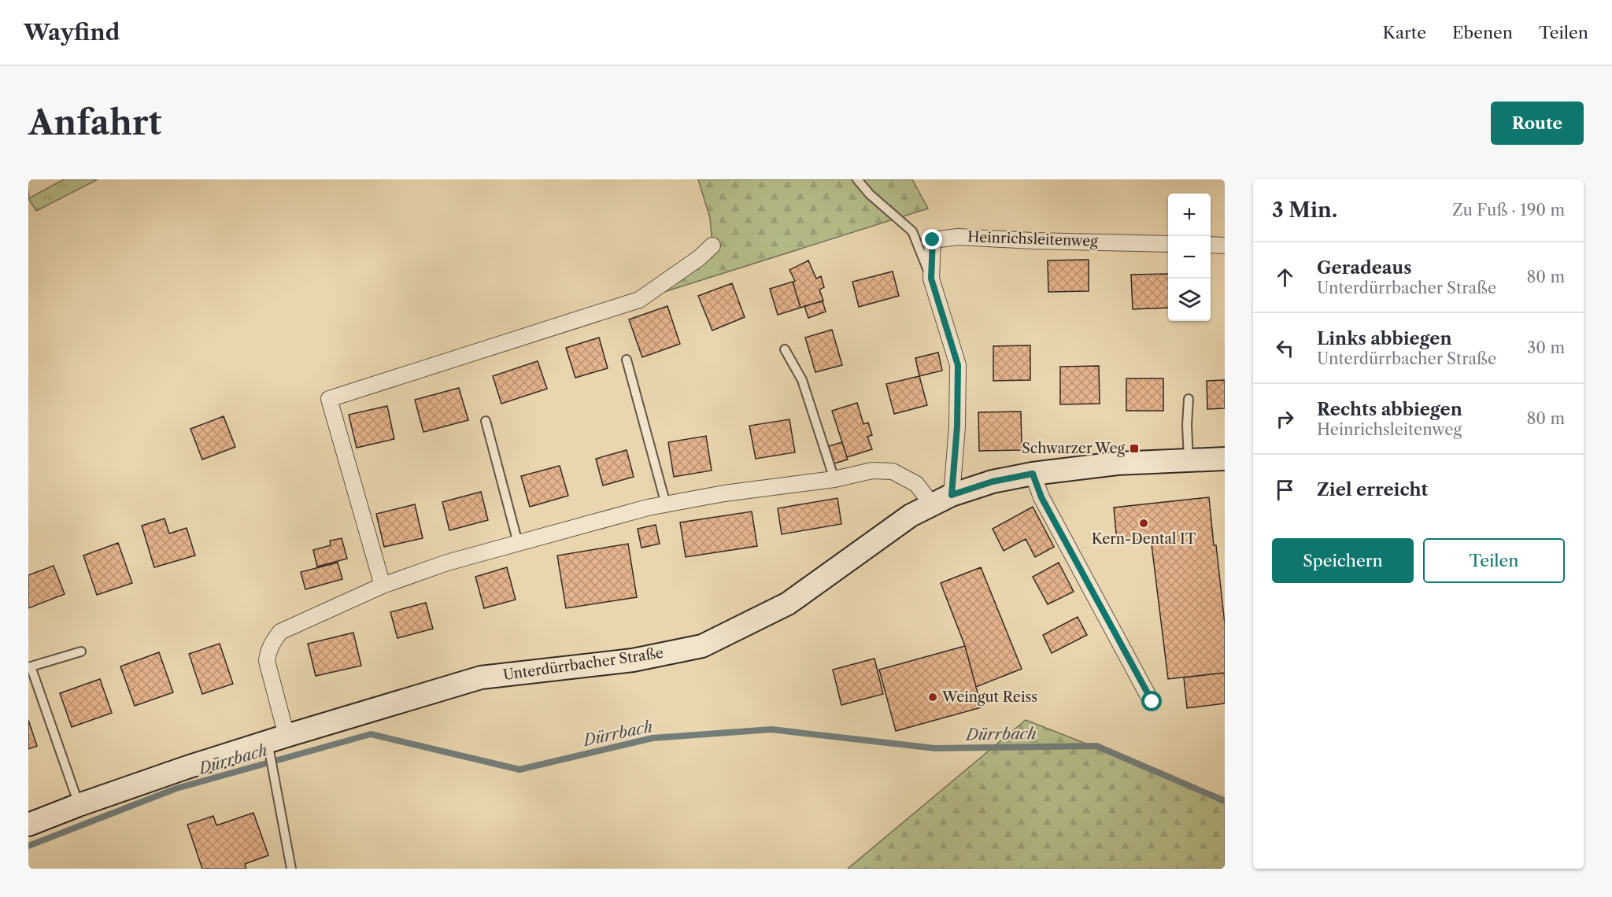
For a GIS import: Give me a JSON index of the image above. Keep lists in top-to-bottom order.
{
  "streets": {
    "street": ["Heinrichsleitenweg", "Unterdürrbacher Straße"]
  },
  "crossings": [
    ["Heinrichsleitenweg", "Unterdürrbacher Straße"]
  ],
  "water": ["Dürrbach"],
  "places": {
    "transit": ["Schwarzer Weg"],
    "other": ["Kern-Dental IT", "Weingut Reiss"]
  },
  "page": {
    "header": "Wayfind",
    "nav": ["Karte", "Ebenen", "Teilen"],
    "buttons": [
      "Route",
      ["Speichern", "Teilen"]
    ],
    "title": "Anfahrt",
    "heading": ["3 Min.", "Zu Fuß · 190 m"],
    "map_buttons": ["+", "−"],
    "list": [
      ["Geradeaus", "Unterdürrbacher Straße", "80 m"],
      ["Links abbiegen", "Unterdürrbacher Straße", "30 m"],
      ["Rechts abbiegen", "Heinrichsleitenweg", "80 m"],
      "Ziel erreicht"
    ]
  }
}
